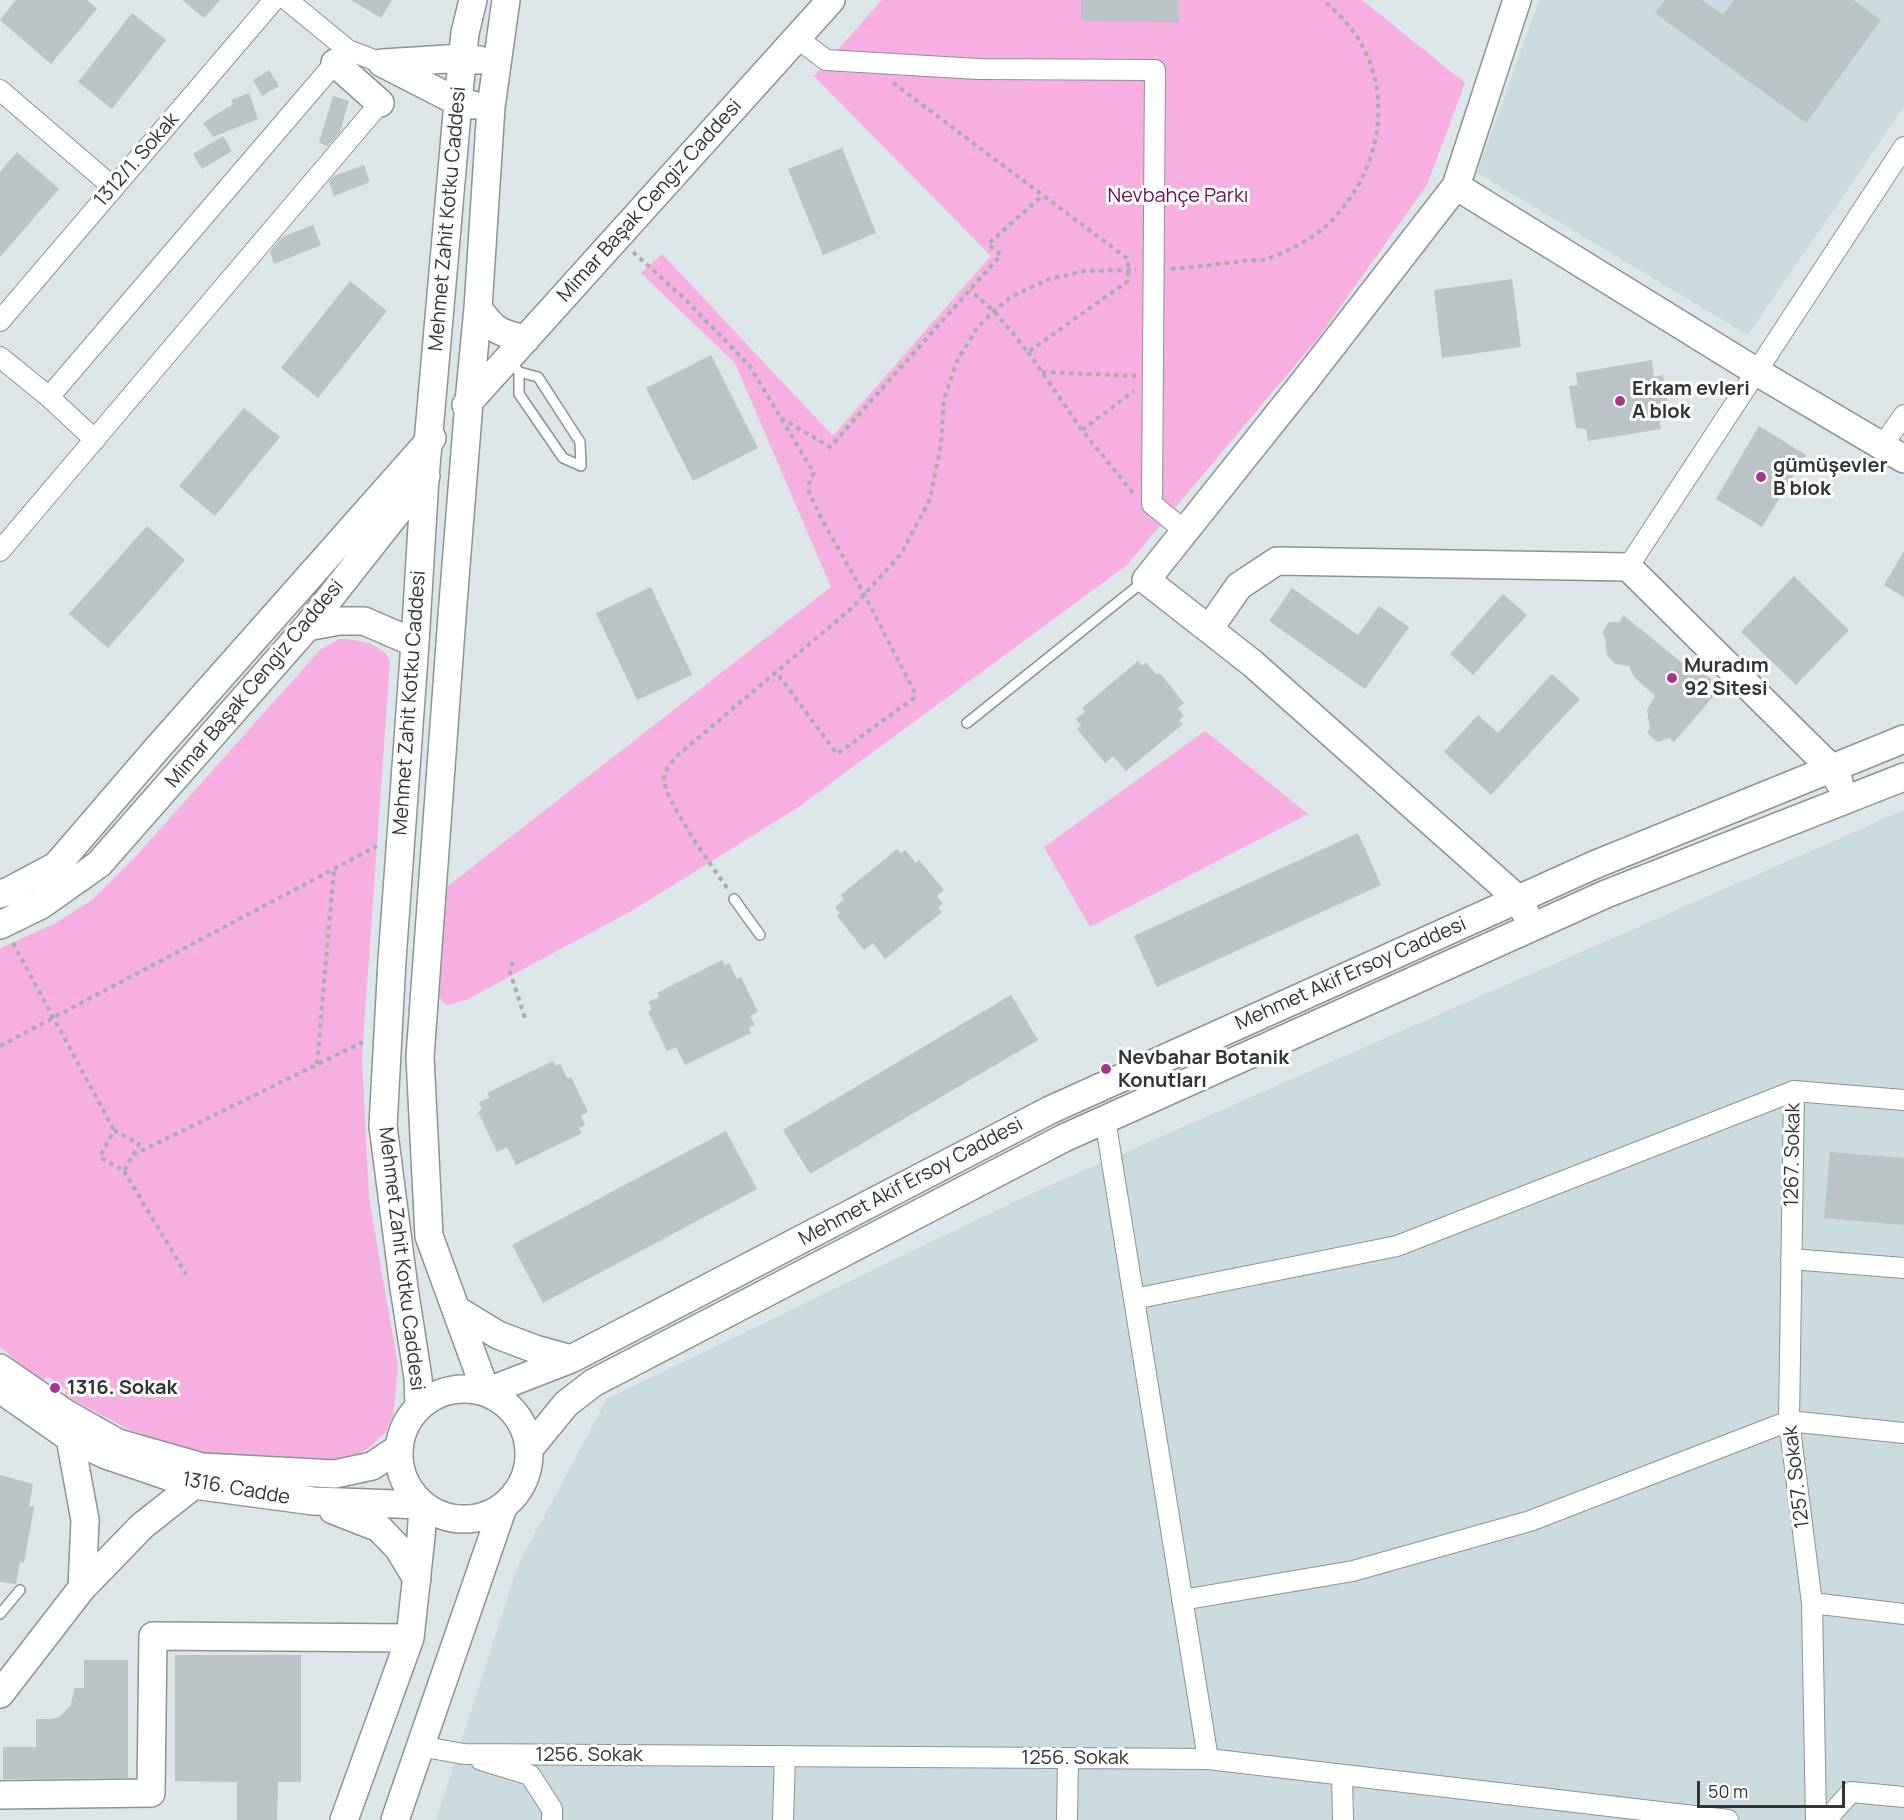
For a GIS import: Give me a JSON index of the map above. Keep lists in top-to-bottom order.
{
  "streets": {
    "main road": [
      "Mimar Başak Cengiz Caddesi",
      "Mehmet Zahit Kotku Caddesi",
      "Mehmet Akif Ersoy Caddesi",
      "1316. Cadde"
    ],
    "street": [
      "1312/1. Sokak",
      "1267. Sokak",
      "1257. Sokak",
      "1256. Sokak"
    ]
  },
  "crossings": [
    ["Mimar Başak Cengiz Caddesi", "Mehmet Zahit Kotku Caddesi"],
    ["Mehmet Zahit Kotku Caddesi", "Mehmet Akif Ersoy Caddesi"],
    ["Mehmet Zahit Kotku Caddesi", "1316. Cadde"],
    ["Mehmet Akif Ersoy Caddesi", "1316. Cadde"],
    ["1267. Sokak", "1257. Sokak"]
  ],
  "parks": ["Nevbahçe Parkı"],
  "places": [
    "Erkam evleri A blok",
    "gümüşevler B blok",
    "Muradım 92 Sitesi",
    "Nevbahar Botanik Konutları",
    "1316. Sokak"
  ],
  "scale_bar": "50 m"
}
